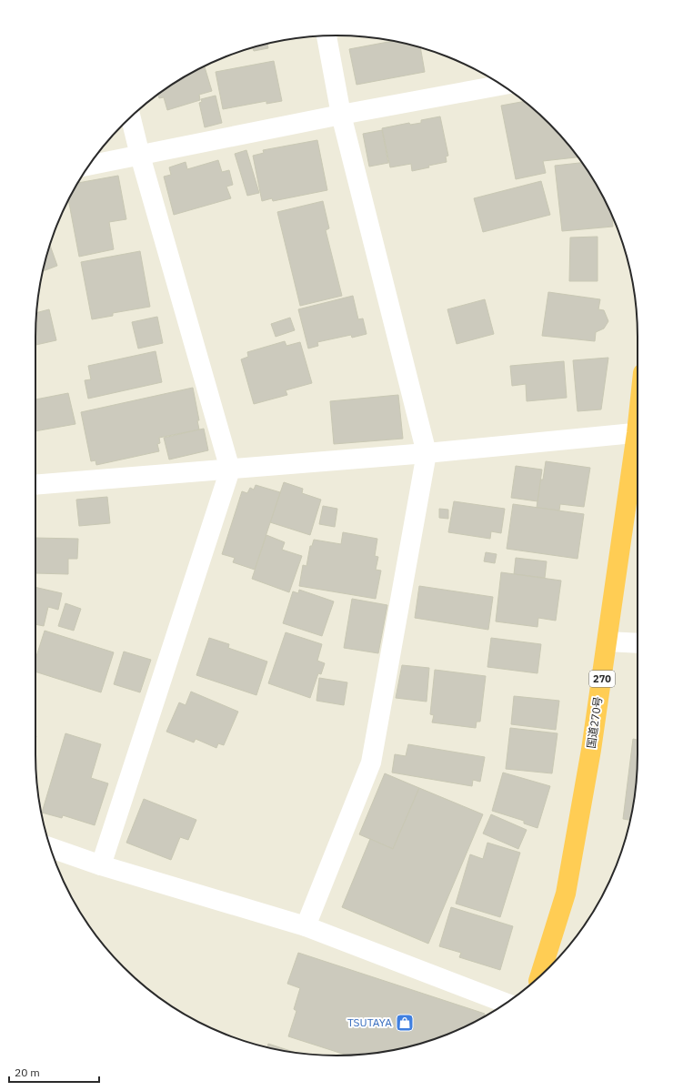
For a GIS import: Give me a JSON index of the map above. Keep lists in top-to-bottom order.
{
  "streets": {
    "highway": ["270", "国道270号"]
  },
  "places": {
    "shop": ["TSUTAYA"]
  },
  "scale_bar": "20 m"
}
